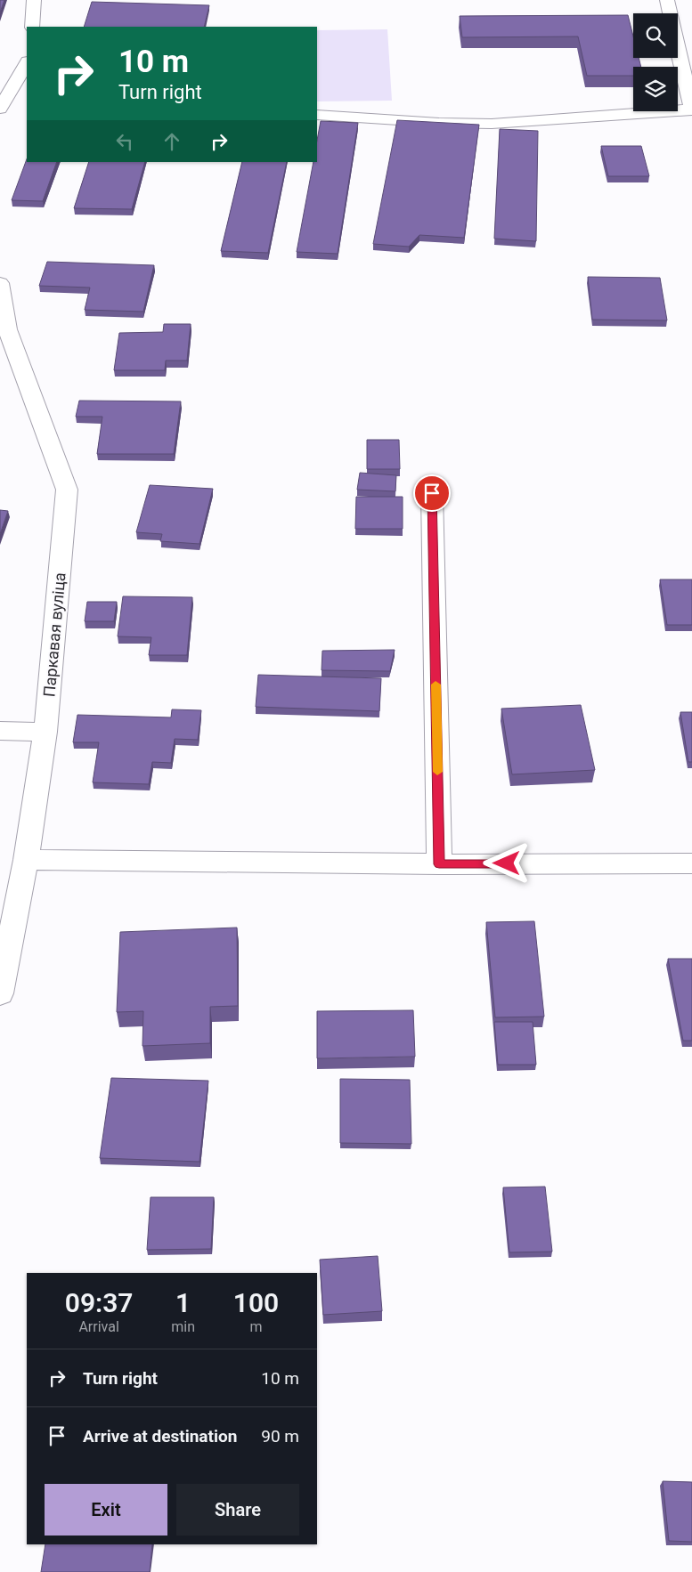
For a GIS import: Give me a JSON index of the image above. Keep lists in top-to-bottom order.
{
  "streets": {
    "street": ["Паркавая вуліца"]
  },
  "page": {
    "turn": ["10 m", "Turn right"],
    "eta": [
      "09:37",
      "Arrival",
      "1",
      "min",
      "100",
      "m"
    ],
    "list": [
      {
        "name": "Turn right",
        "value": "10 m"
      },
      {
        "name": "Arrive at destination",
        "value": "90 m"
      }
    ],
    "buttons": ["Exit", "Share"]
  }
}
